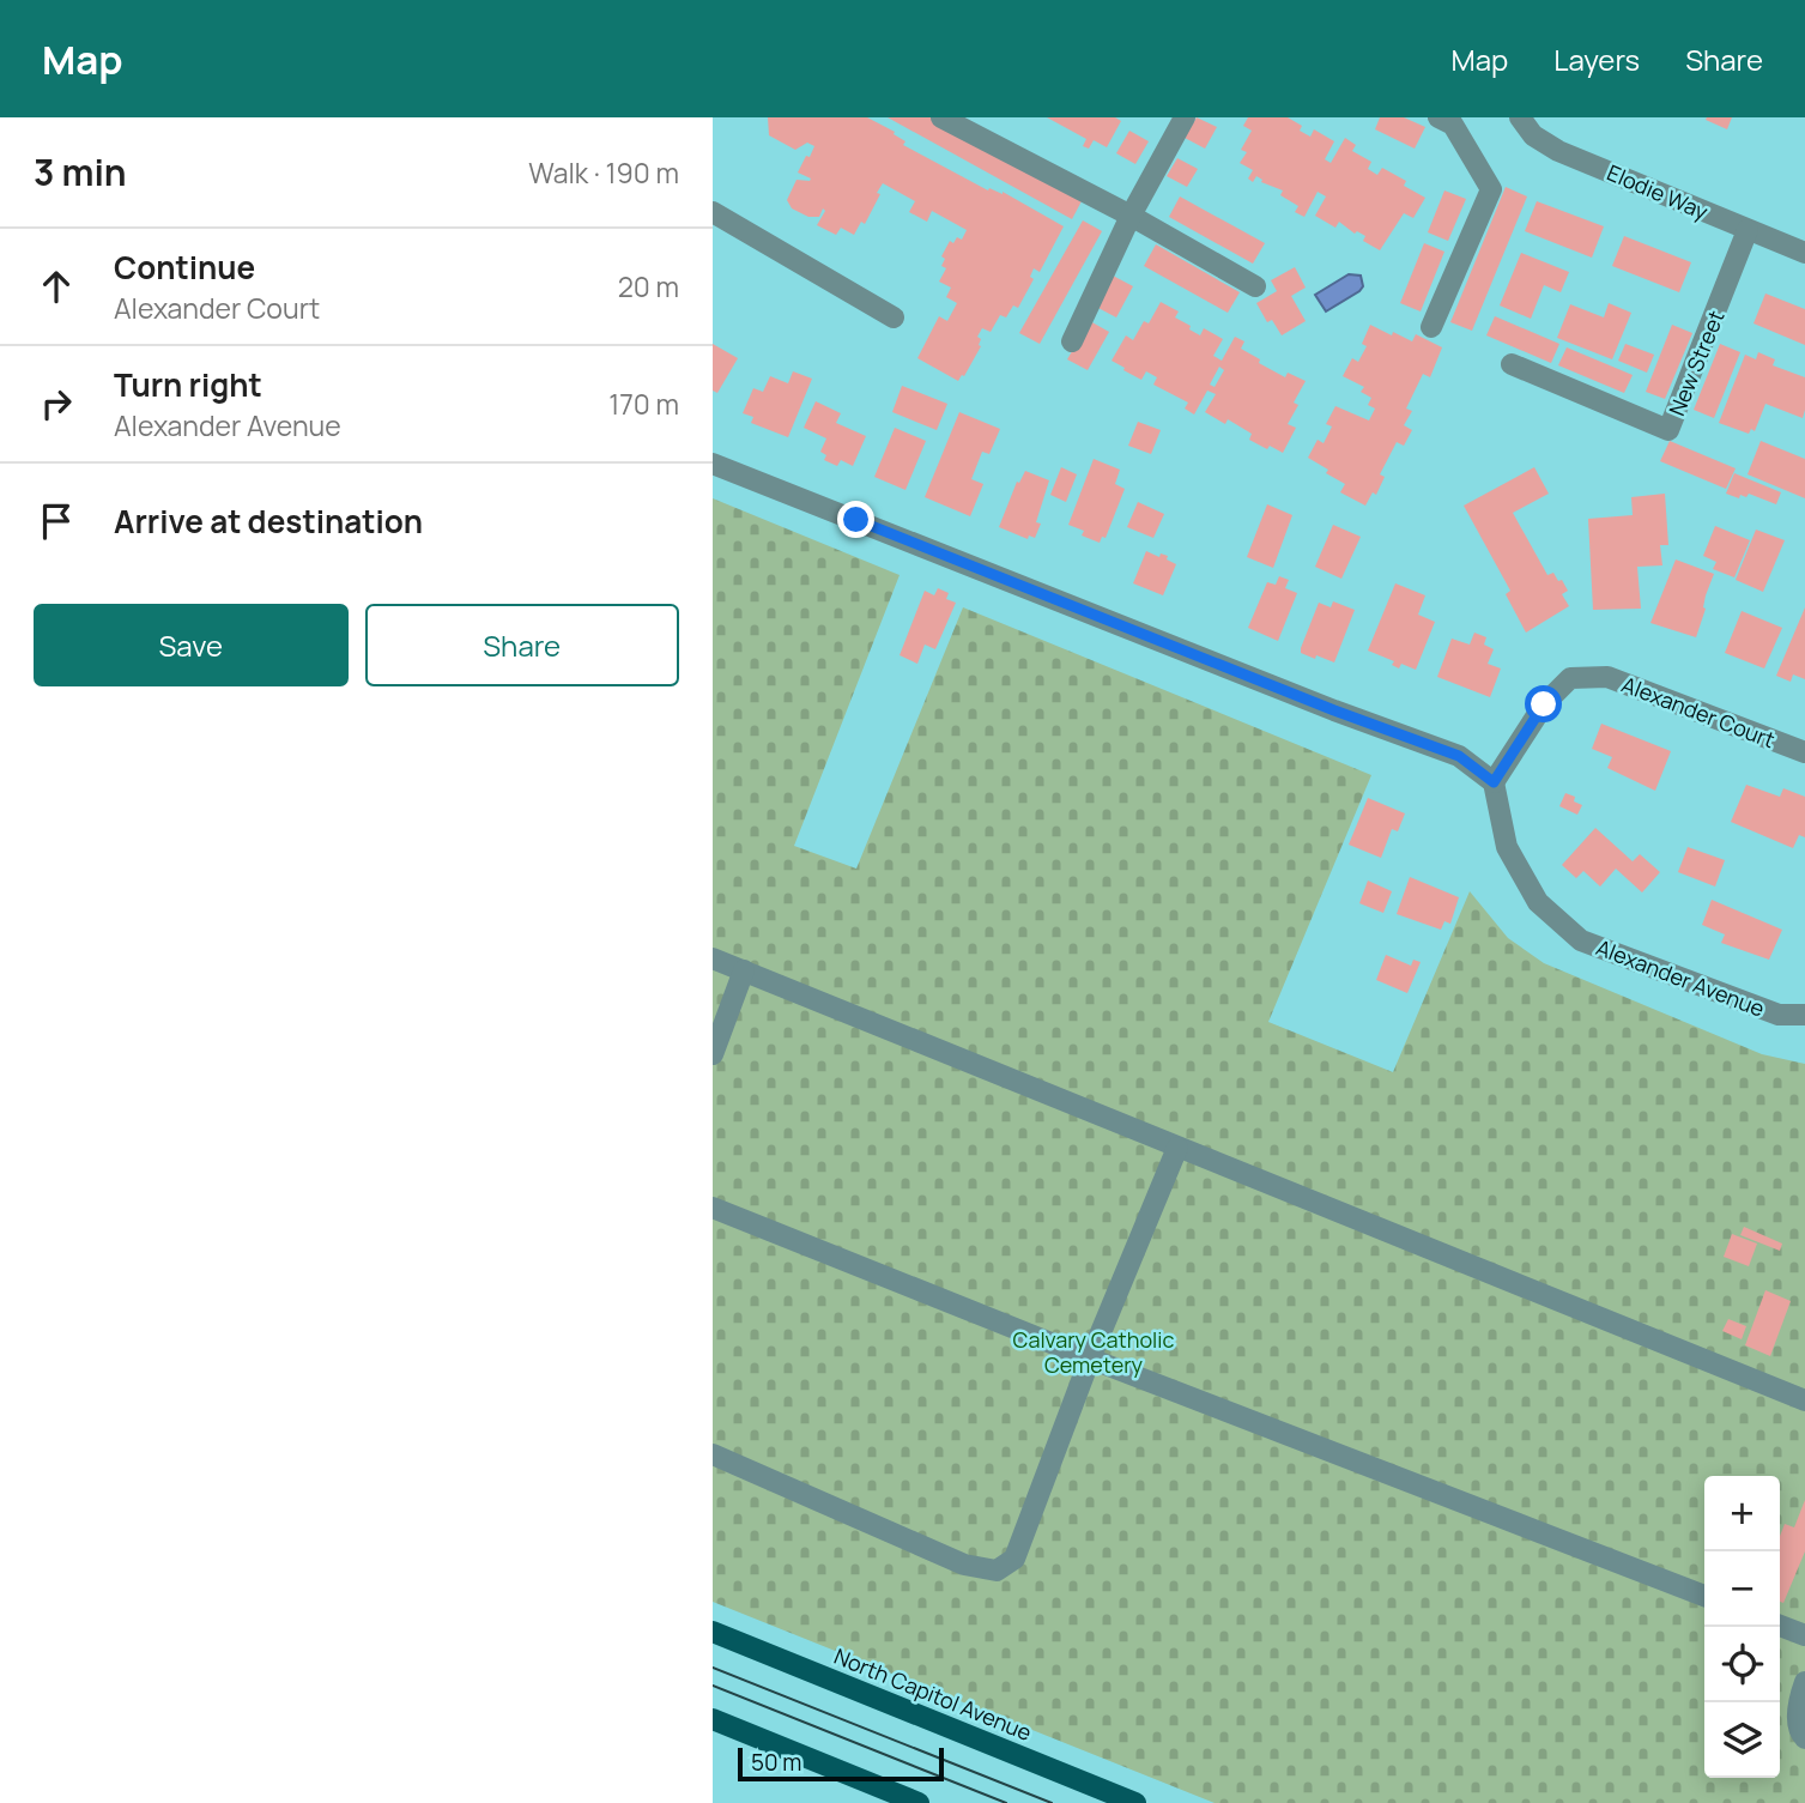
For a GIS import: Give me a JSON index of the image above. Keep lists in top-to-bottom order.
{
  "streets": {
    "main road": ["North Capitol Avenue"],
    "street": [
      "Elodie Way",
      "New Street",
      "Alexander Court",
      "Alexander Avenue"
    ]
  },
  "crossings": [
    ["Elodie Way", "New Street"],
    ["Alexander Court", "Alexander Avenue"]
  ],
  "parks": ["Calvary Catholic Cemetery"],
  "scale_bar": "50 m",
  "page": {
    "header": "Map",
    "nav": ["Map", "Layers", "Share"],
    "heading": ["3 min", "Walk · 190 m"],
    "list": [
      ["Continue", "Alexander Court", "20 m"],
      ["Turn right", "Alexander Avenue", "170 m"],
      "Arrive at destination"
    ],
    "buttons": ["Save", "Share"],
    "map_buttons": ["+", "−"],
    "scale": "50 m"
  }
}
